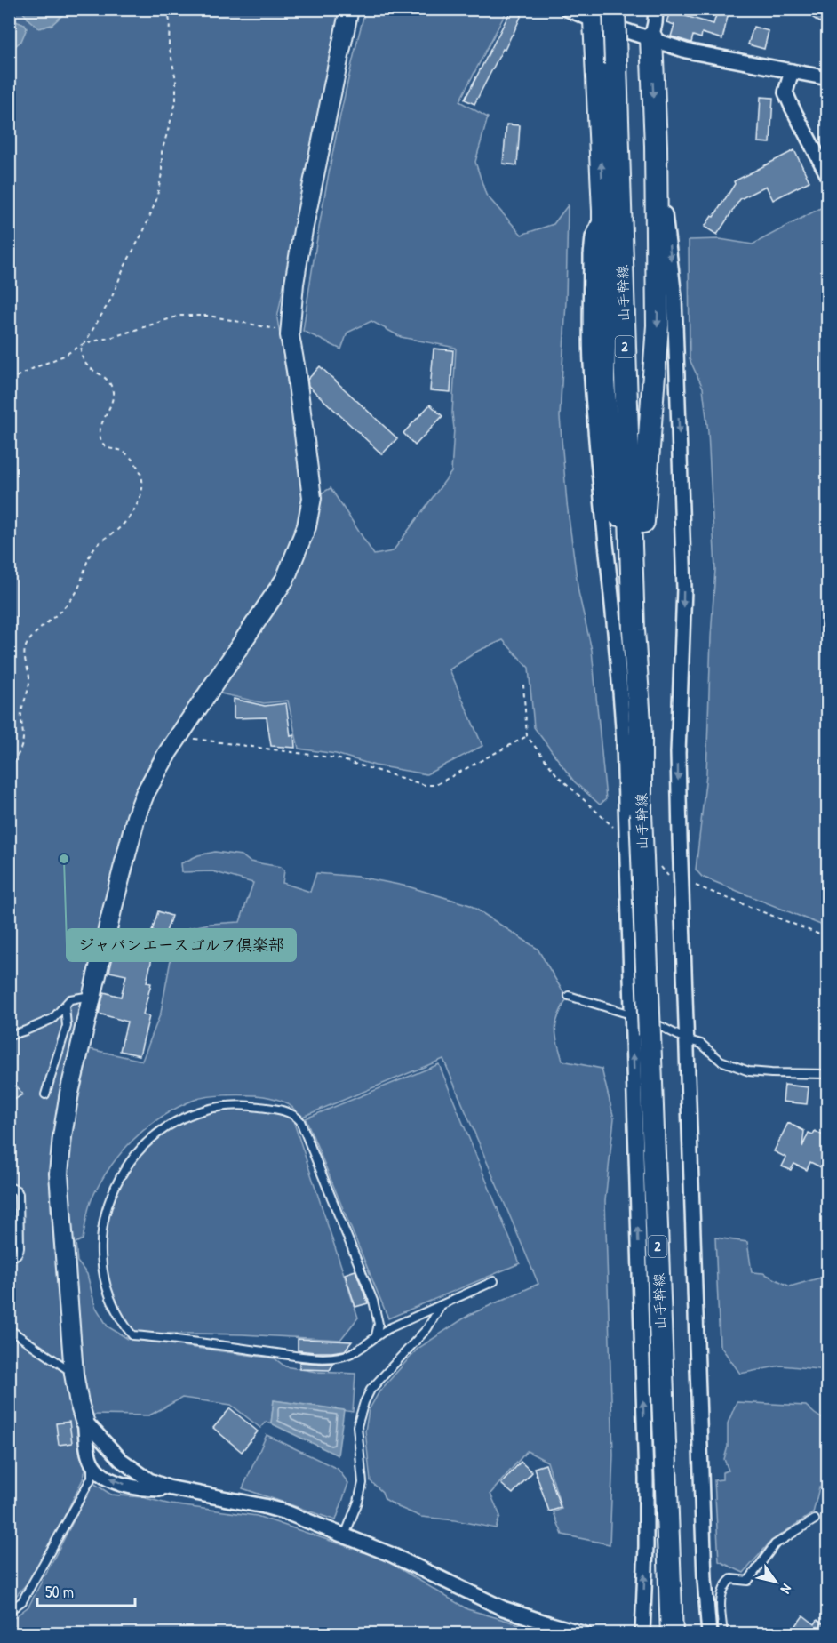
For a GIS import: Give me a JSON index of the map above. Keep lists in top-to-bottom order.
{
  "streets": {
    "main road": ["山手幹線", "2"]
  },
  "places": ["ジャパンエースゴルフ倶楽部"],
  "scale_bar": "50 m",
  "north": "bottom right"
}
